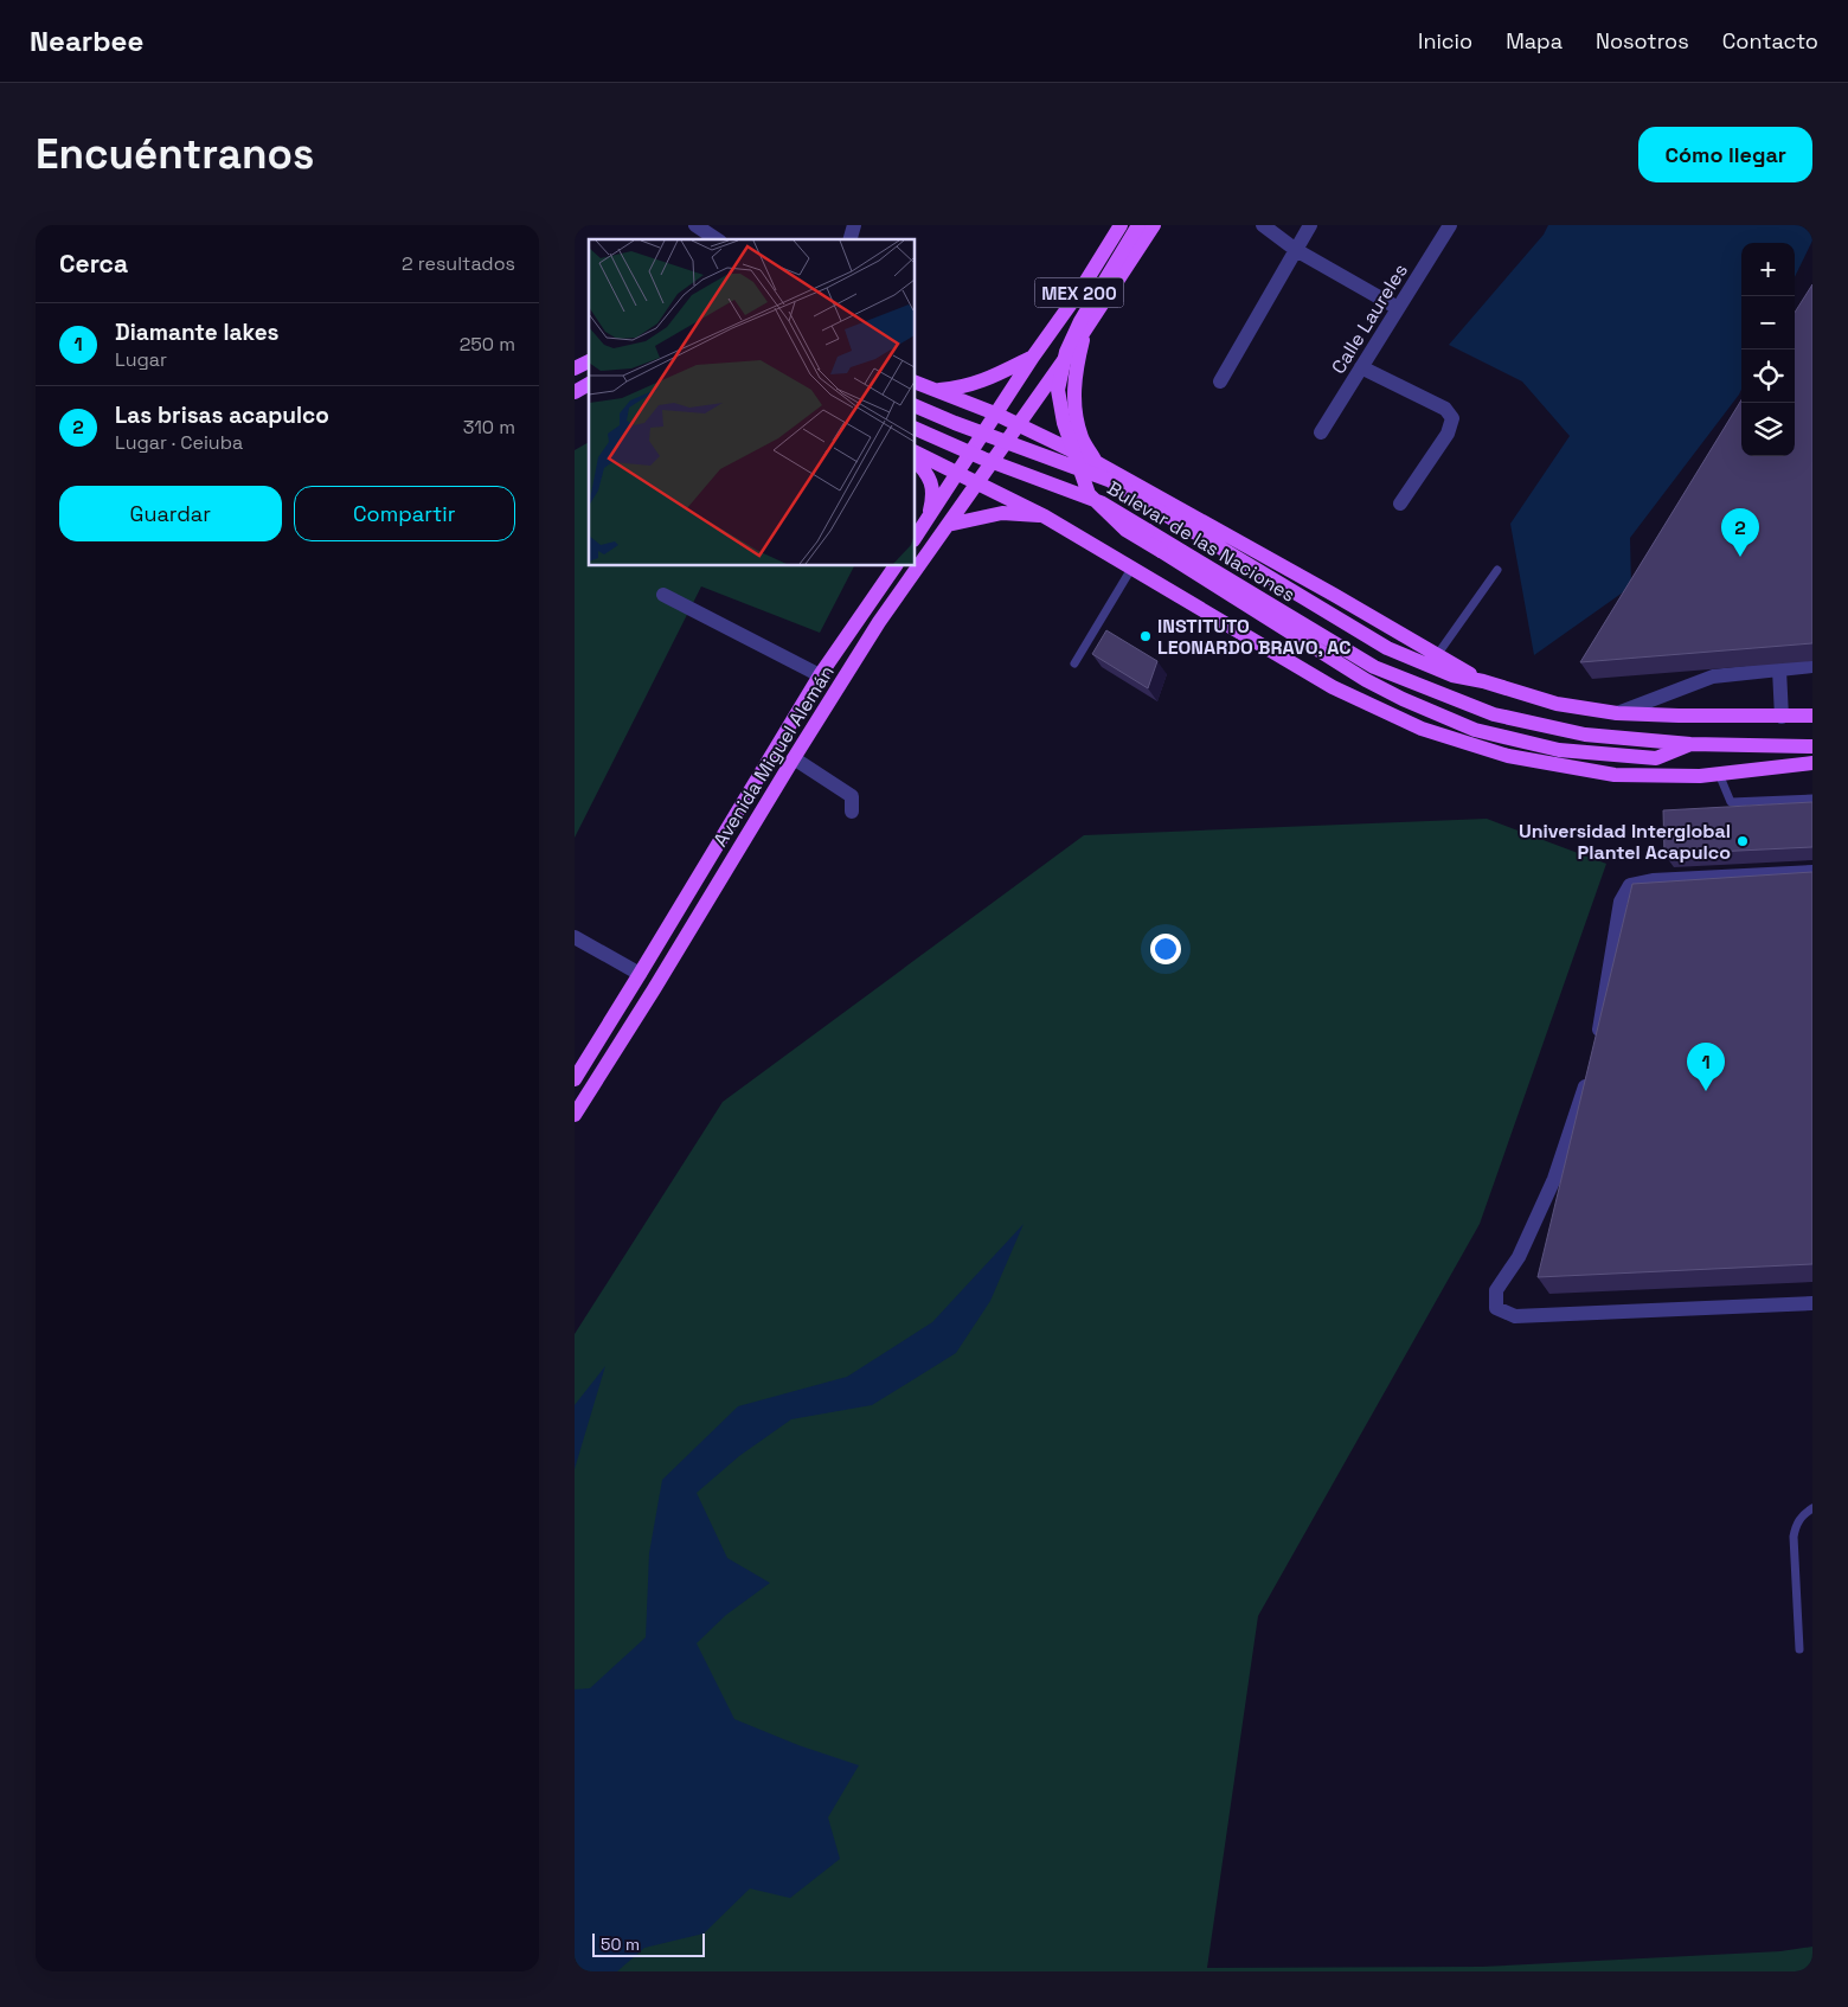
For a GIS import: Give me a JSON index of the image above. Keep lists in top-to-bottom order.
{
  "streets": {
    "main road": ["MEX 200", "Bulevar de las Naciones", "Avenida Miguel Alemán"],
    "street": ["Calle Laureles"]
  },
  "crossings": [
    ["MEX 200", "Avenida Miguel Alemán"]
  ],
  "places": ["INSTITUTO LEONARDO BRAVO, AC", "Universidad Interglobal Plantel Acapulco"],
  "scale_bar": "50 m",
  "page": {
    "header": "Nearbee",
    "nav": [
      "Inicio",
      "Mapa",
      "Nosotros",
      "Contacto"
    ],
    "buttons": [
      "Cómo llegar",
      ["Guardar", "Compartir"]
    ],
    "title": "Encuéntranos",
    "heading": ["Cerca", "2 resultados"],
    "map_buttons": ["+", "−"],
    "list": [
      {
        "mark": "1",
        "name": "Diamante lakes",
        "note": "Lugar",
        "value": "250 m"
      },
      {
        "mark": "2",
        "name": "Las brisas acapulco",
        "note": "Lugar · Ceiuba",
        "value": "310 m"
      }
    ],
    "pins": ["2", "1"],
    "scale": "50 m"
  }
}
